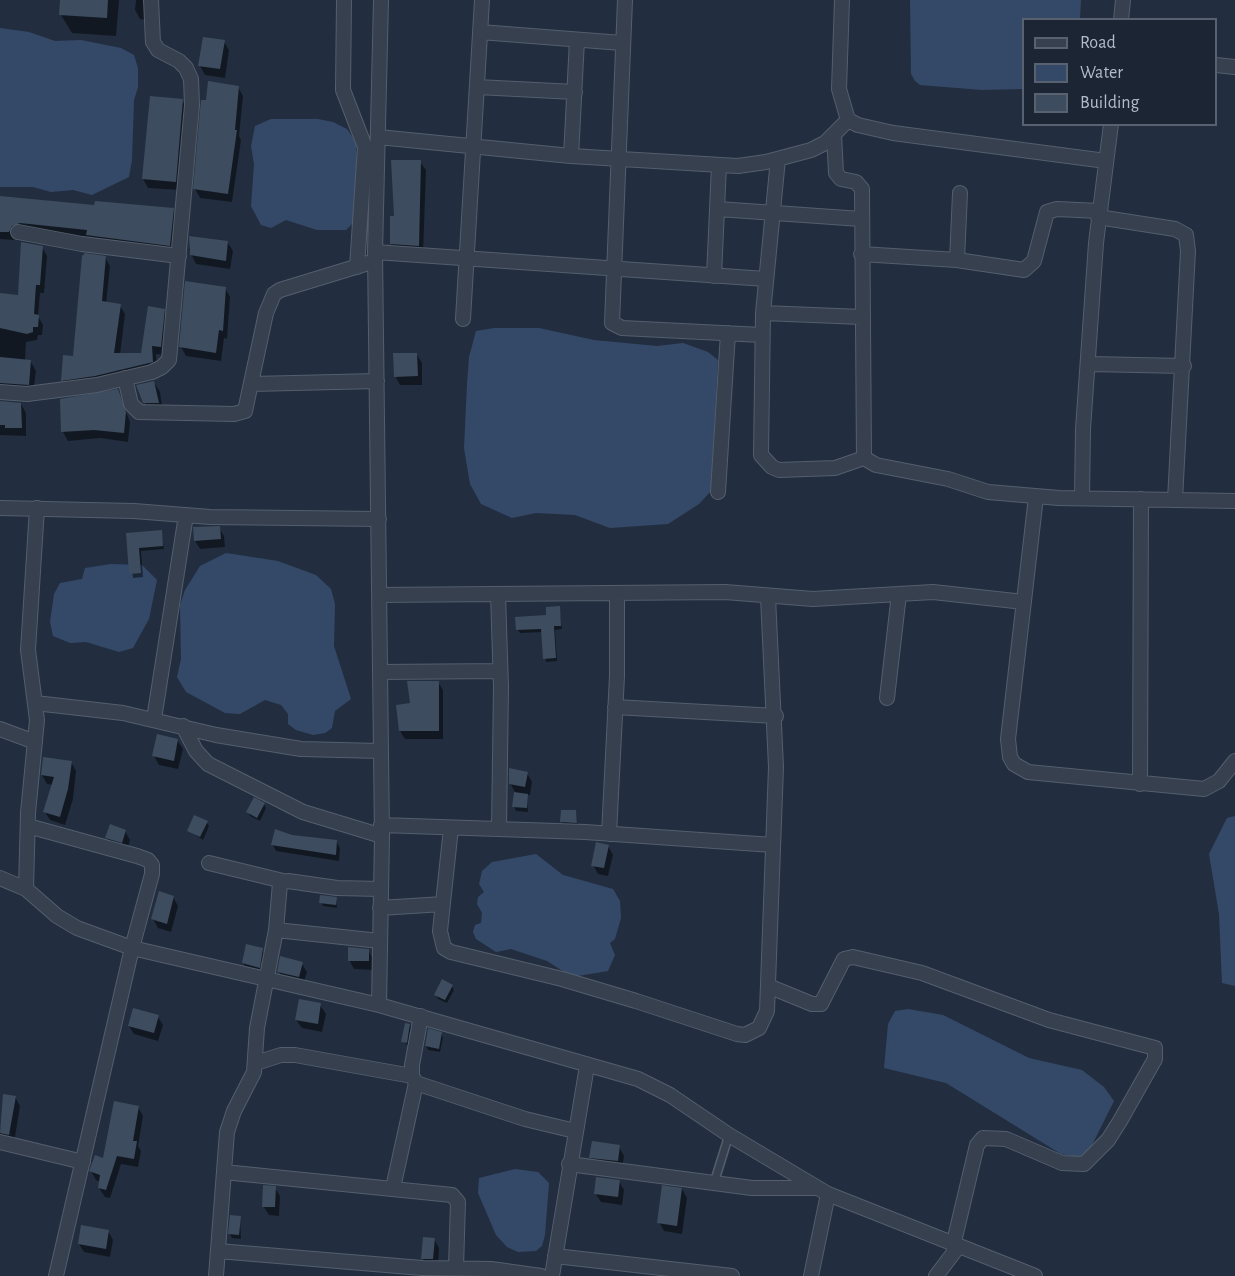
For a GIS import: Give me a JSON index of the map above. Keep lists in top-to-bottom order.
{
  "legend": ["Road", "Water", "Building"]
}
